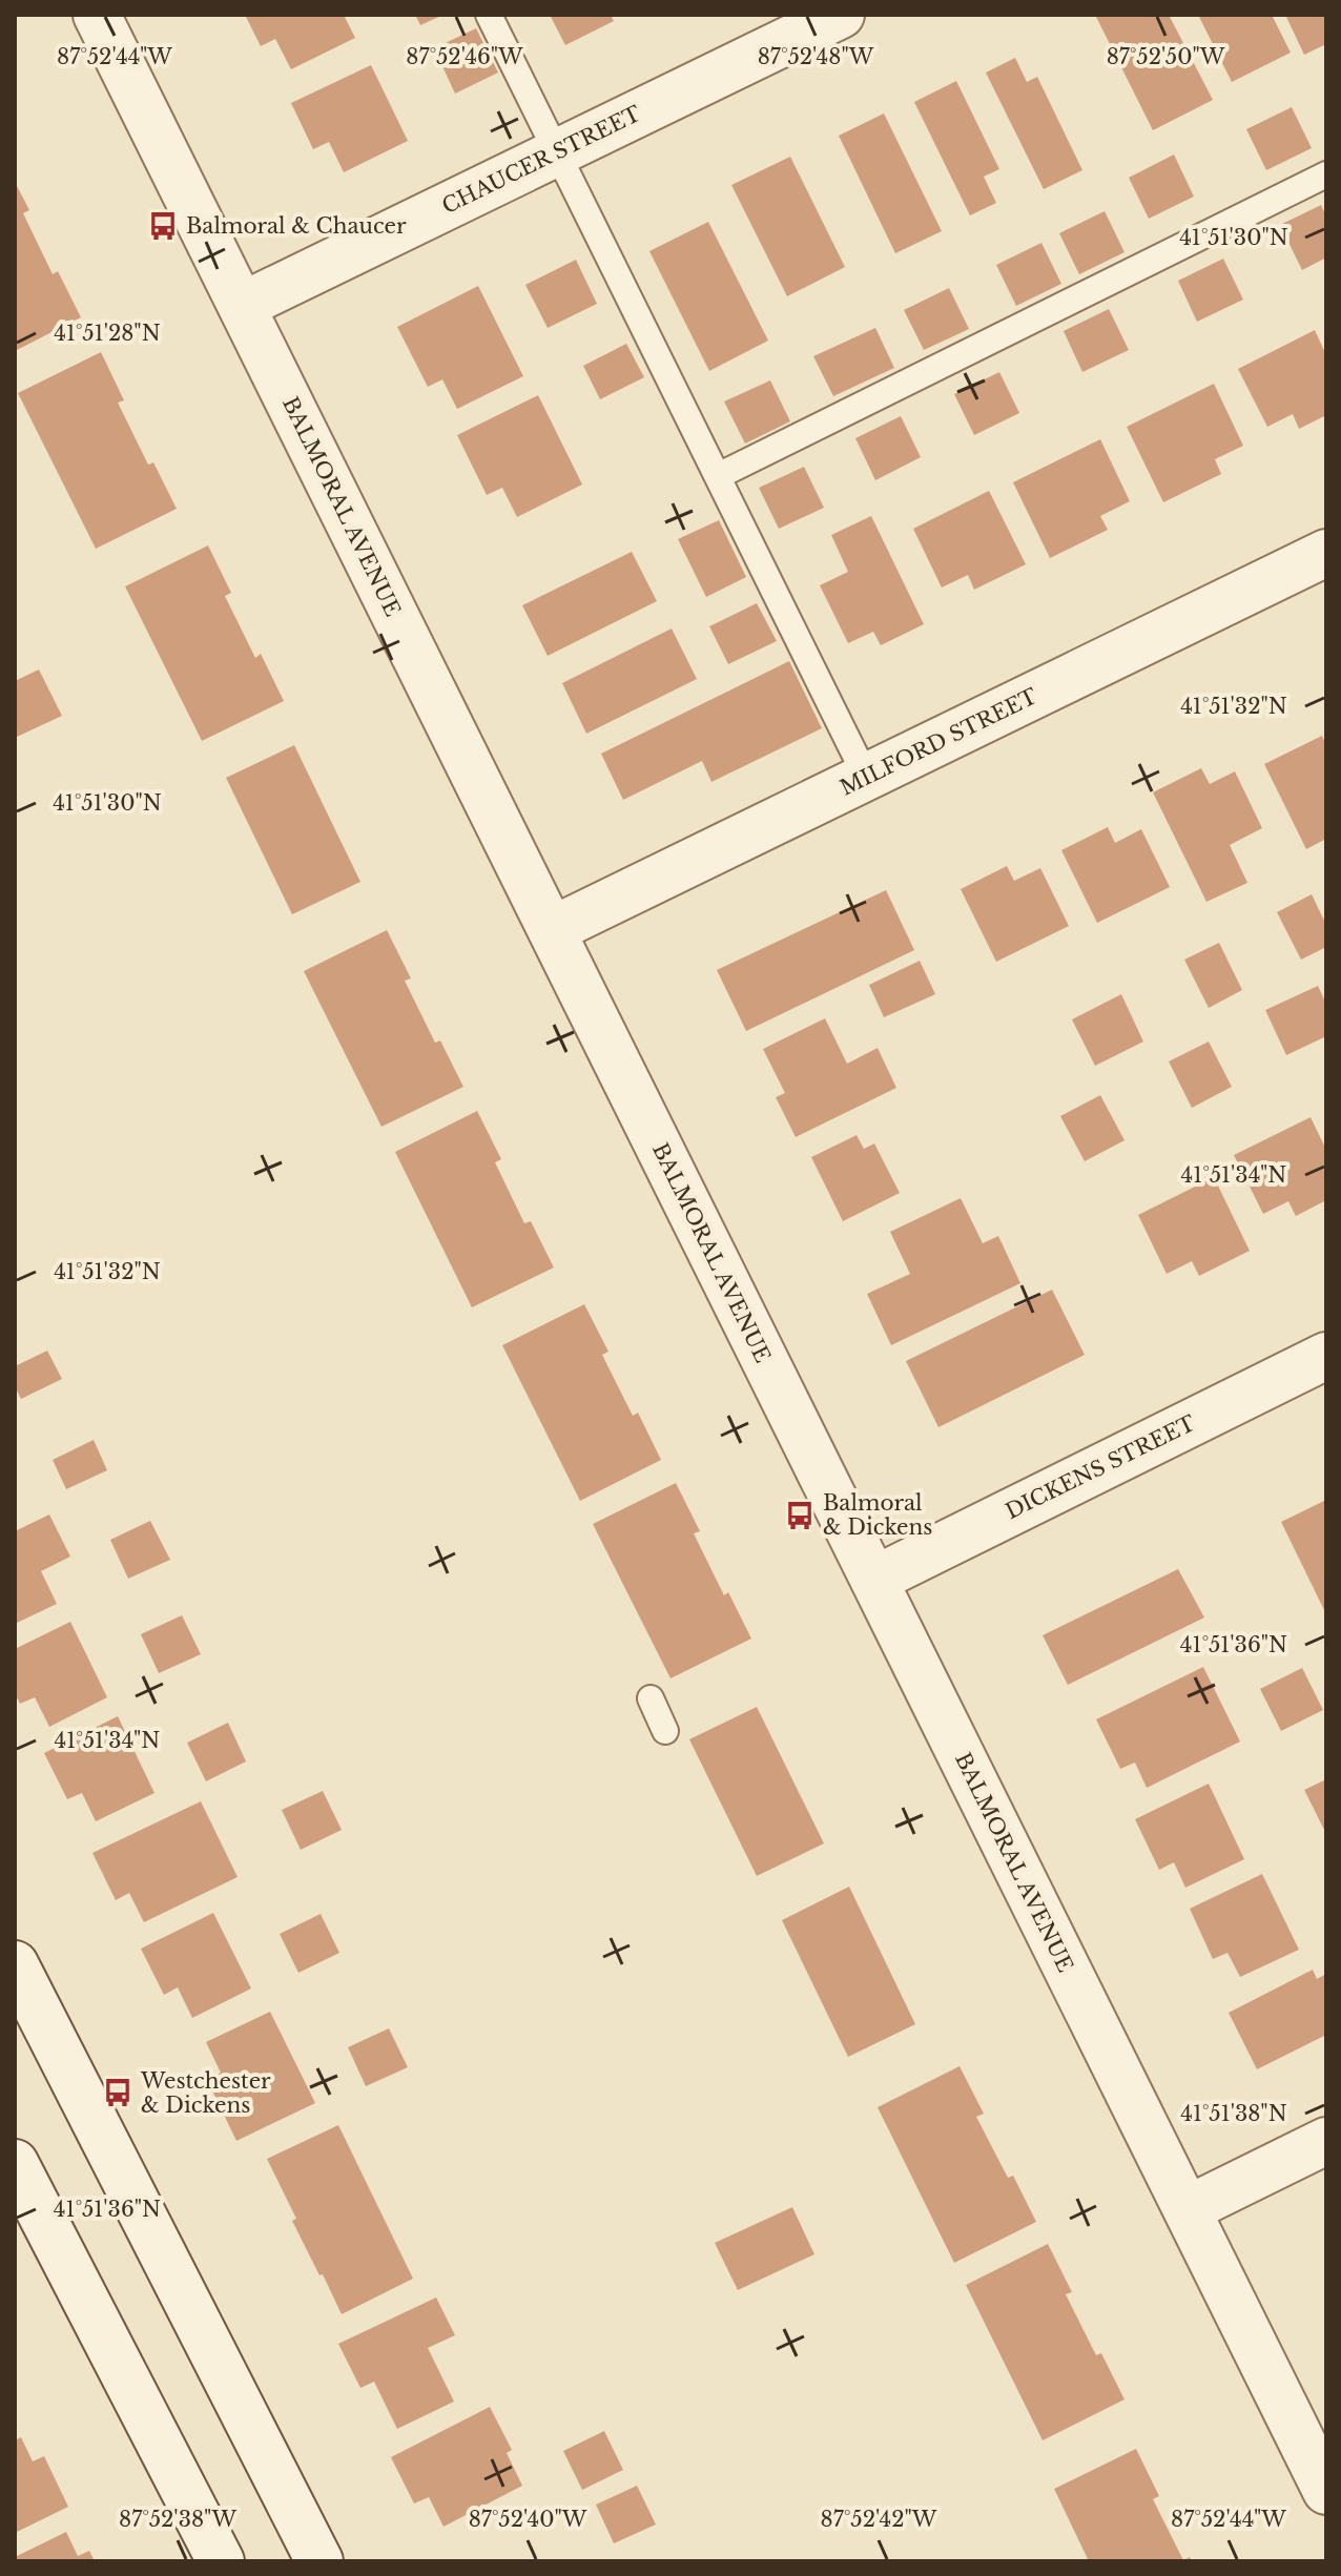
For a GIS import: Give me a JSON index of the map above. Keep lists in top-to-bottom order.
{
  "streets": {
    "street": [
      "CHAUCER STREET",
      "BALMORAL AVENUE",
      "MILFORD STREET",
      "DICKENS STREET"
    ]
  },
  "crossings": [
    ["CHAUCER STREET", "BALMORAL AVENUE"],
    ["BALMORAL AVENUE", "MILFORD STREET"],
    ["BALMORAL AVENUE", "DICKENS STREET"]
  ],
  "places": {
    "bus stop": ["Balmoral & Chaucer", "Balmoral & Dickens", "Westchester & Dickens"]
  },
  "coordinates": [
    "87°52'44\"W",
    "87°52'46\"W",
    "87°52'48\"W",
    "87°52'50\"W",
    "41°51'30\"N",
    "41°51'28\"N",
    "41°51'32\"N",
    "41°51'34\"N",
    "41°51'36\"N",
    "41°51'38\"N",
    "87°52'38\"W",
    "87°52'40\"W",
    "87°52'42\"W"
  ]
}
